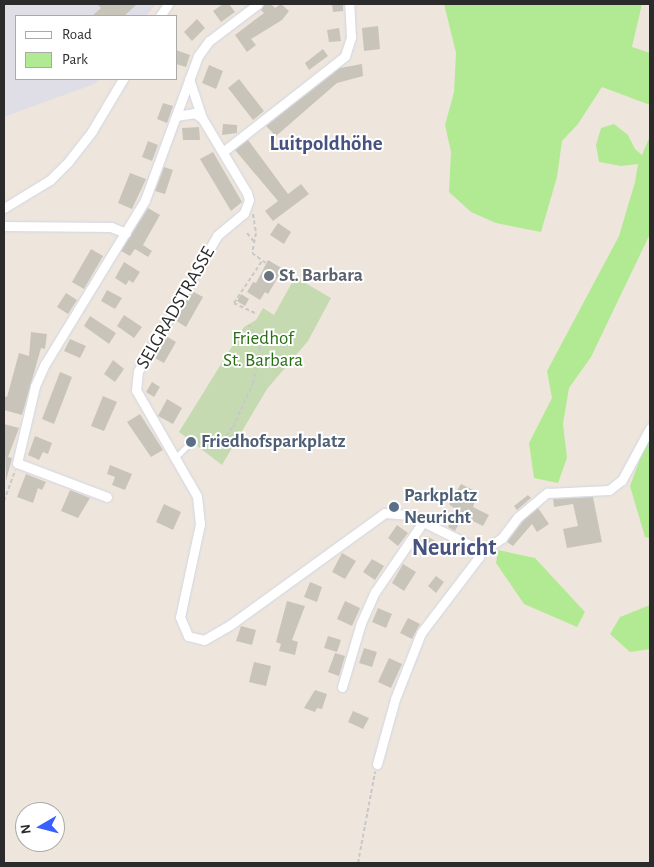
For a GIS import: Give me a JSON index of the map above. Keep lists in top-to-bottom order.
{
  "streets": {
    "street": ["SELGRADSTRASSE"]
  },
  "districts": ["Luitpoldhöhe", "Neuricht"],
  "parks": ["Friedhof St. Barbara"],
  "places": ["St. Barbara", "Friedhofsparkplatz", "Parkplatz Neuricht"],
  "legend": ["Road", "Park"],
  "north": "left"
}
